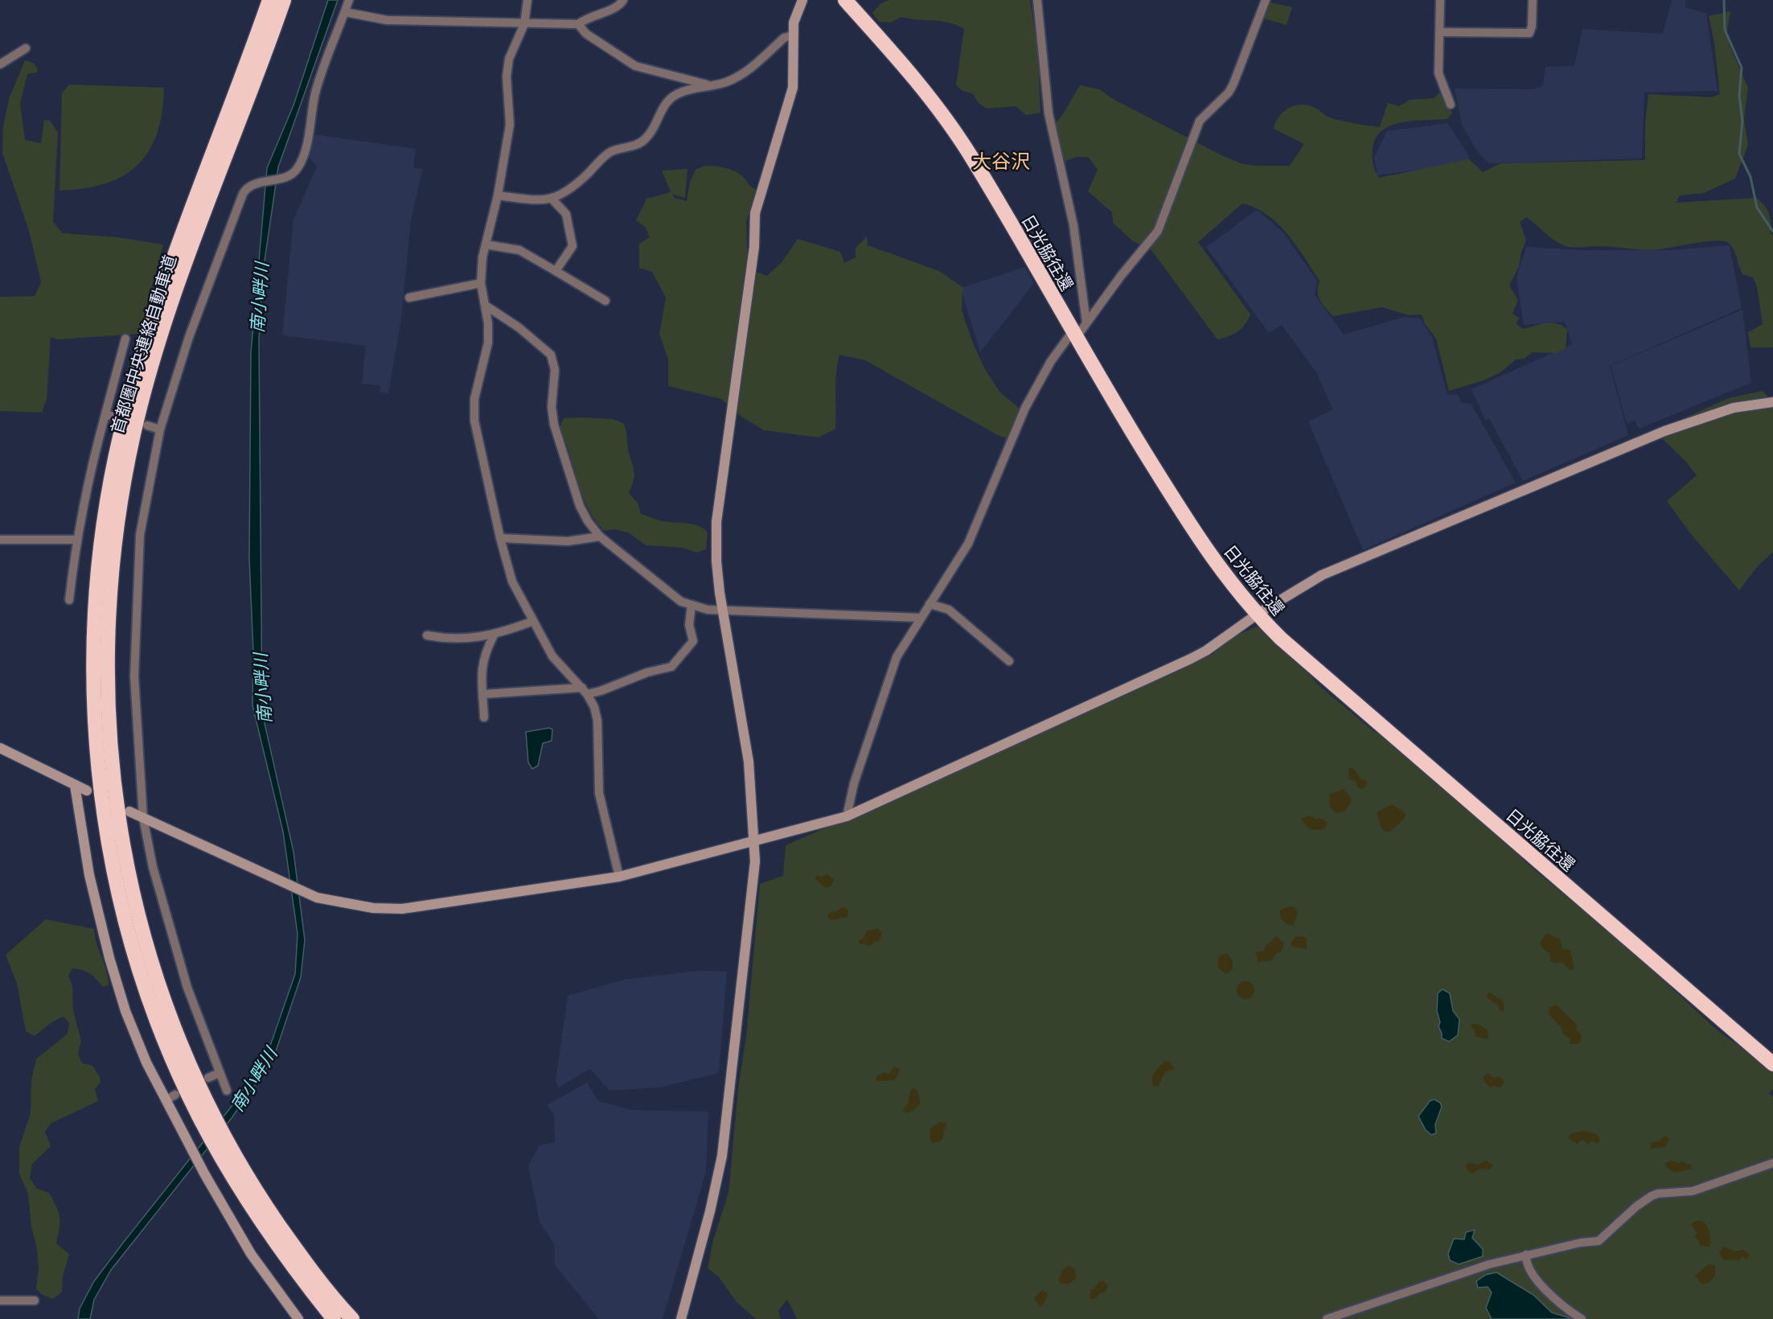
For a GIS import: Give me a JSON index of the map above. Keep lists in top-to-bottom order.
{
  "streets": {
    "highway": ["日光脇往還", "首都圏中央連絡自動車道"]
  },
  "districts": ["大谷沢"],
  "water": ["南小畔川"]
}
